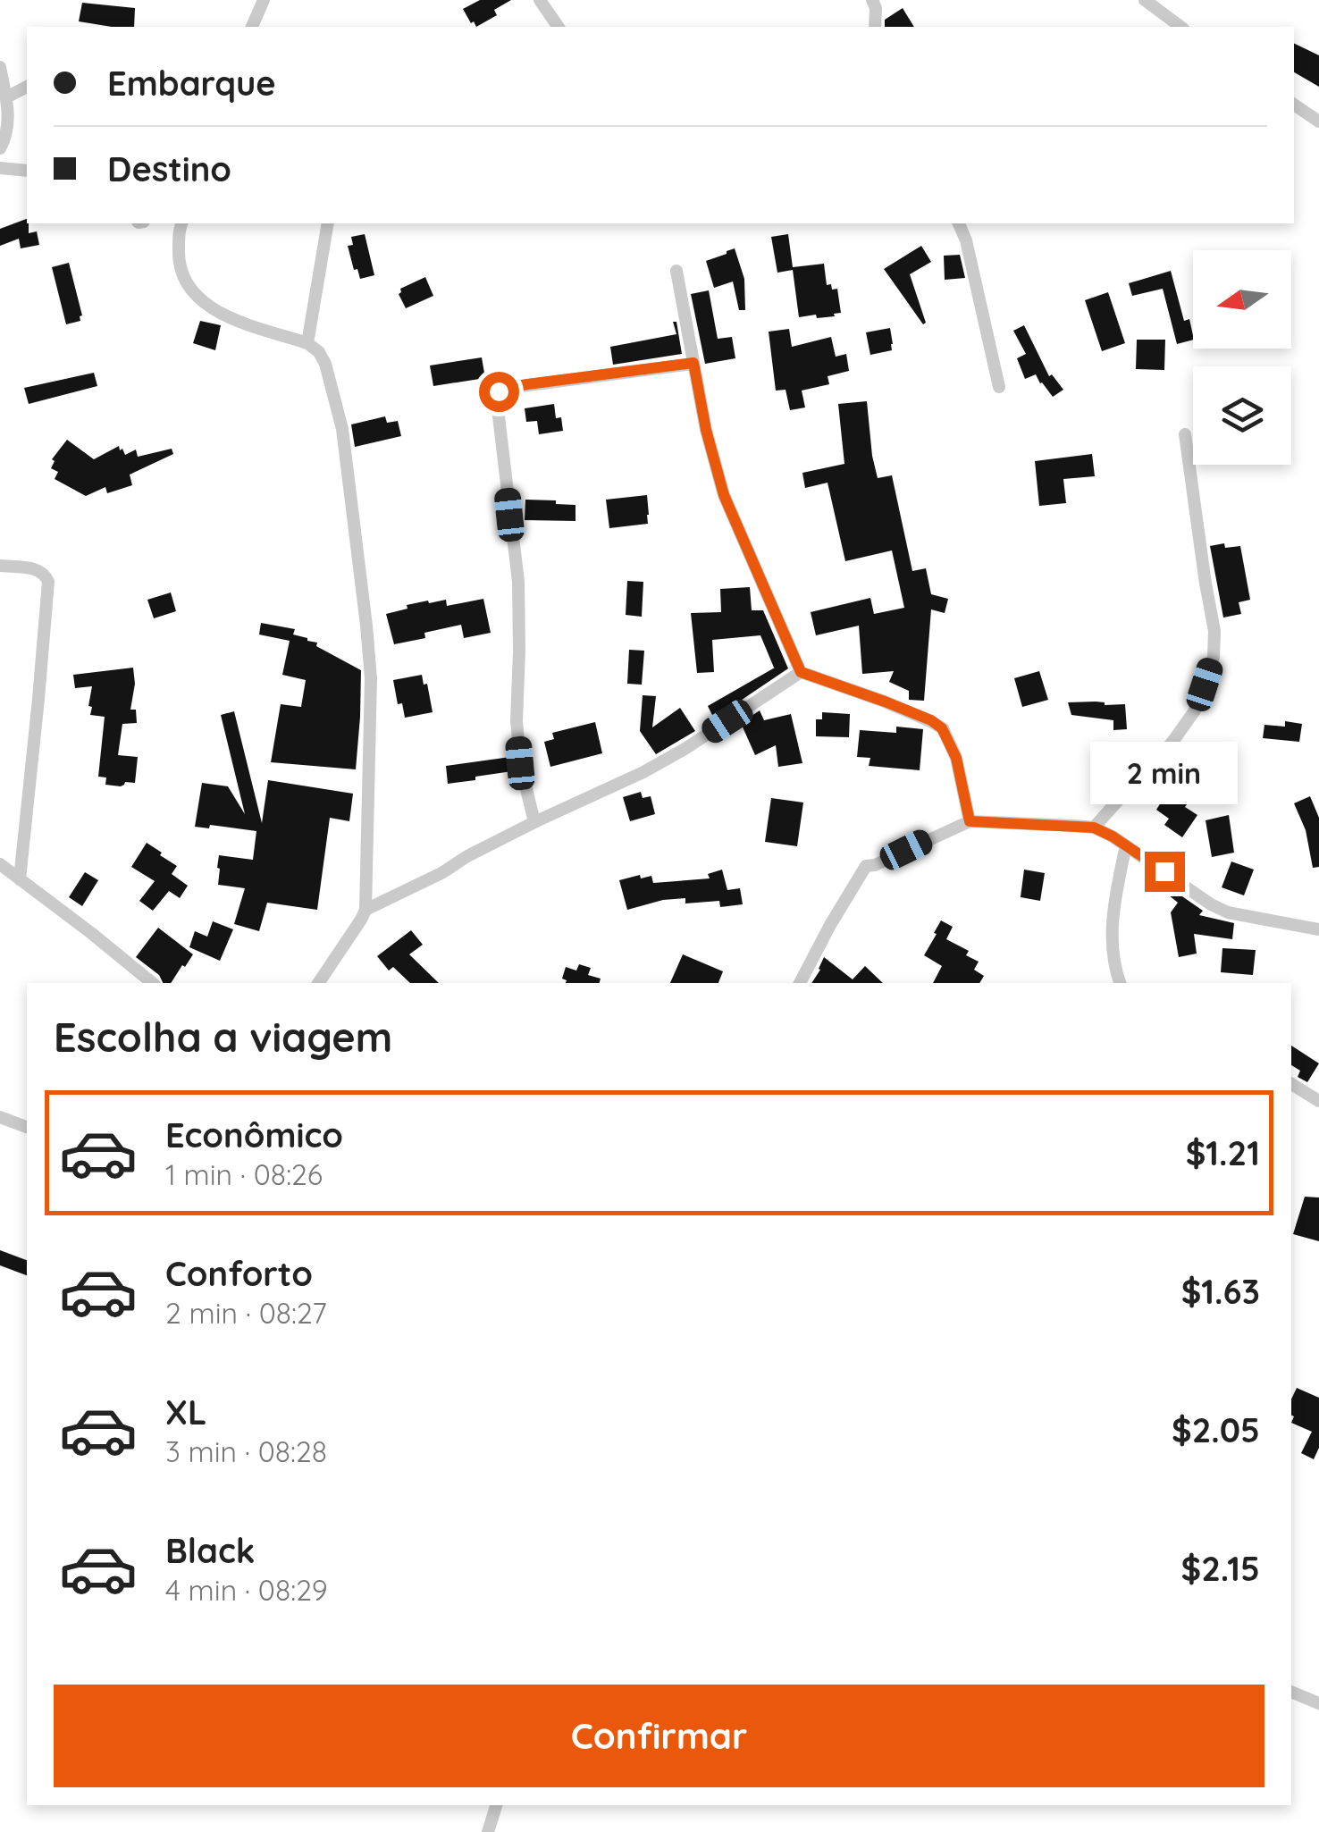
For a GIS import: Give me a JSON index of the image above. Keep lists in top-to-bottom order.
{
  "north": "left",
  "page": {
    "banner": ["Embarque", "Destino"],
    "bubble": "2 min",
    "heading": "Escolha a viagem",
    "list": [
      {
        "name": "Econômico",
        "note": "1 min · 08:26",
        "value": "$1.21"
      },
      {
        "name": "Conforto",
        "note": "2 min · 08:27",
        "value": "$1.63"
      },
      {
        "name": "XL",
        "note": "3 min · 08:28",
        "value": "$2.05"
      },
      {
        "name": "Black",
        "note": "4 min · 08:29",
        "value": "$2.15"
      }
    ],
    "buttons": "Confirmar"
  }
}
